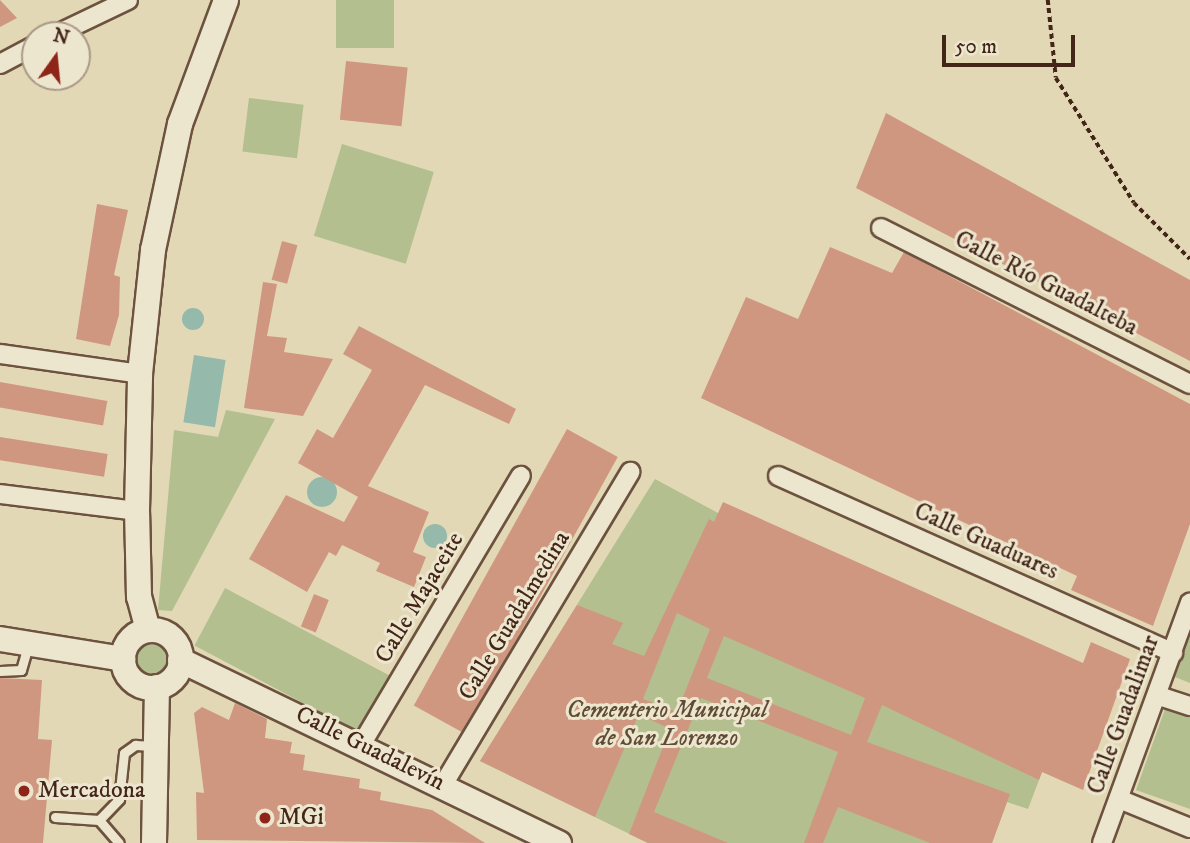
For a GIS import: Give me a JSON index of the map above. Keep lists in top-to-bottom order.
{
  "streets": {
    "main road": ["Calle Guadalevín"],
    "street": [
      "Calle Río Guadalteba",
      "Calle Guaduares",
      "Calle Majaceite",
      "Calle Guadalmedina",
      "Calle Guadalimar"
    ]
  },
  "crossings": [
    ["Calle Guaduares", "Calle Guadalimar"],
    ["Calle Majaceite", "Calle Guadalevín"],
    ["Calle Guadalmedina", "Calle Guadalevín"]
  ],
  "parks": ["Cementerio Municipal de San Lorenzo"],
  "places": ["Mercadona", "MGi"],
  "scale_bar": "50 m",
  "north": "top"
}
